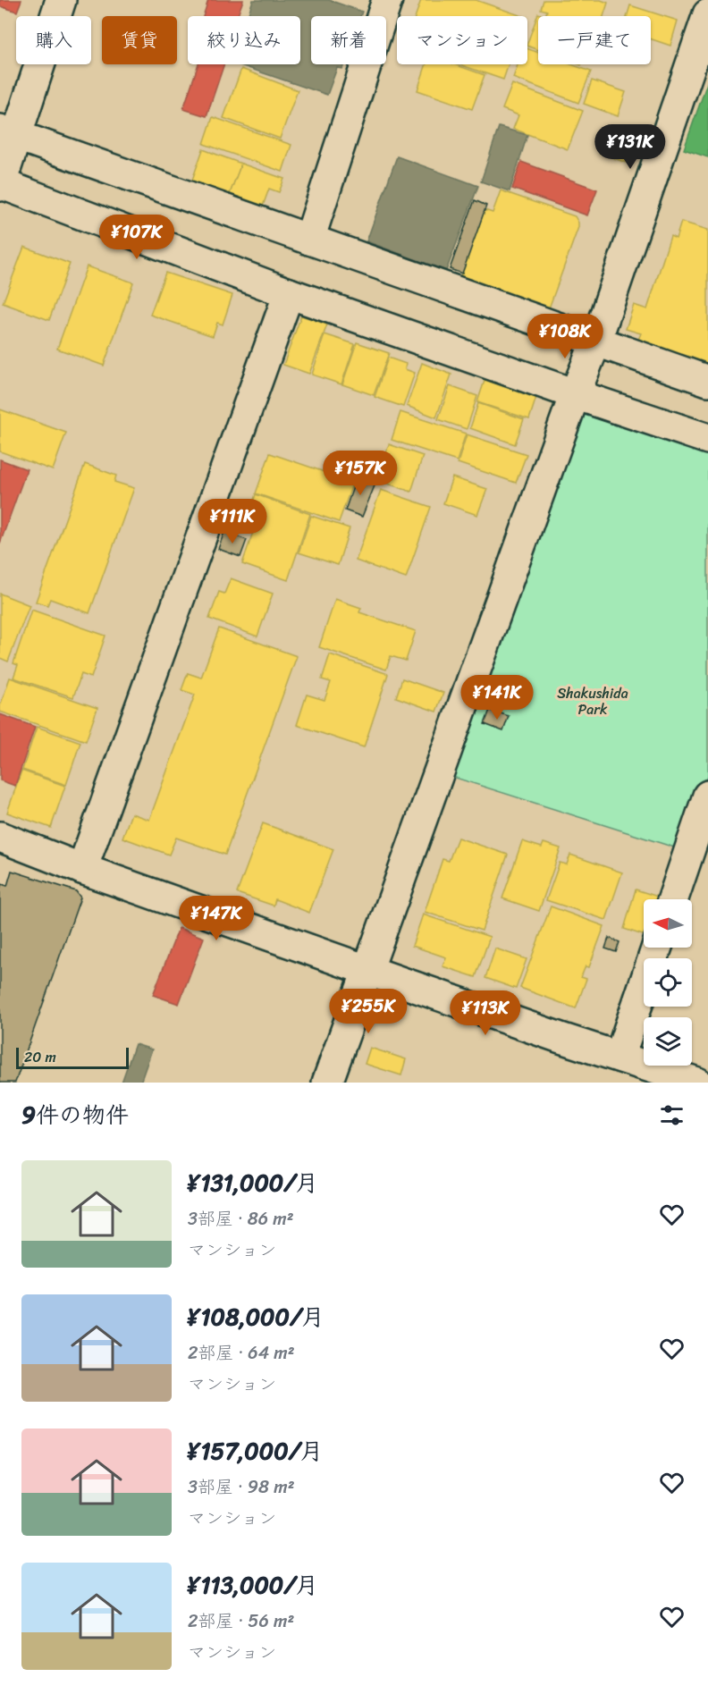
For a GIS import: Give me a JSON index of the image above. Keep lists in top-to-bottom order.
{
  "parks": ["Shakushida Park"],
  "scale_bar": "20 m",
  "north": "left",
  "page": {
    "chip": [
      "購入",
      "賃貸",
      "絞り込み",
      "新着",
      "マンション",
      "一戸建て"
    ],
    "price": [
      "¥131K",
      "¥107K",
      "¥108K",
      "¥157K",
      "¥111K",
      "¥141K",
      "¥147K",
      "¥255K",
      "¥113K"
    ],
    "scale": "20 m",
    "heading": "9件の物件",
    "list": [
      {
        "name": "¥131,000/月",
        "note": "3部屋 · 86 m² · マンション"
      },
      {
        "name": "¥108,000/月",
        "note": "2部屋 · 64 m² · マンション"
      },
      {
        "name": "¥157,000/月",
        "note": "3部屋 · 98 m² · マンション"
      },
      {
        "name": "¥113,000/月",
        "note": "2部屋 · 56 m² · マンション"
      }
    ]
  }
}
